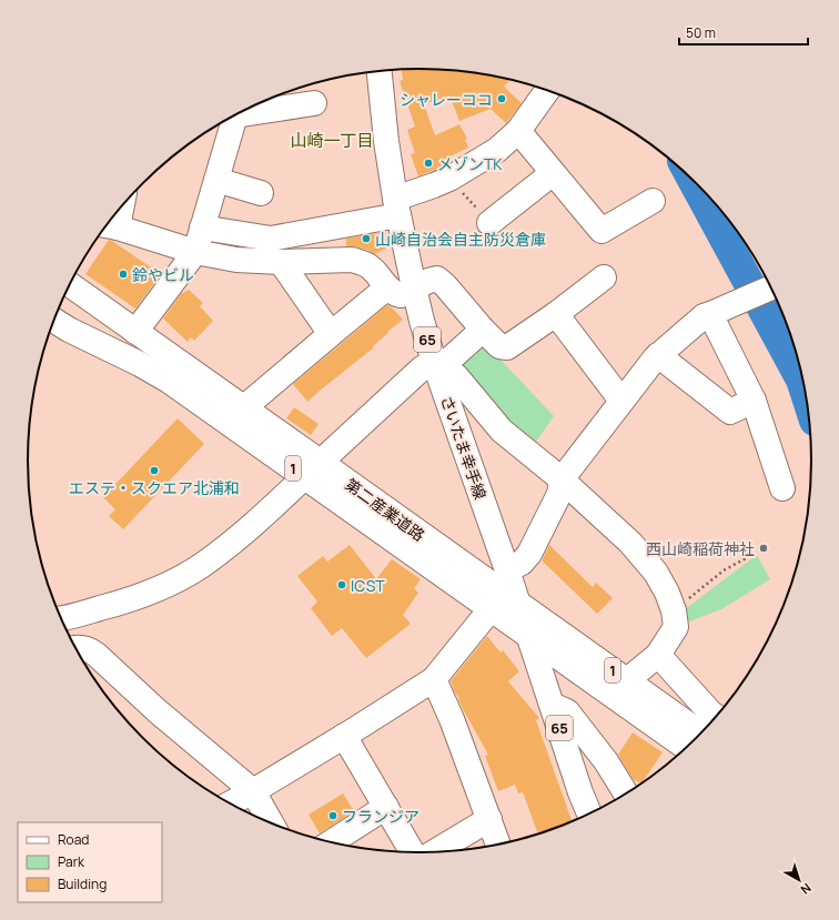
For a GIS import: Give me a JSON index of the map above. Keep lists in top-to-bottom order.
{
  "streets": {
    "street": [
      "65",
      "さいたま幸手線",
      "1",
      "第二産業道路"
    ]
  },
  "crossings": [
    ["さいたま幸手線", "第二産業道路"]
  ],
  "districts": ["山崎一丁目"],
  "places": [
    "シャレーココ",
    "メゾンTK",
    "山崎自治会自主防災倉庫",
    "鈴やビル",
    "エステ・スクエア北浦和",
    "西山崎稲荷神社",
    "ICST",
    "フランジア"
  ],
  "legend": ["Road", "Park", "Building"],
  "scale_bar": "50 m",
  "north": "bottom right"
}
